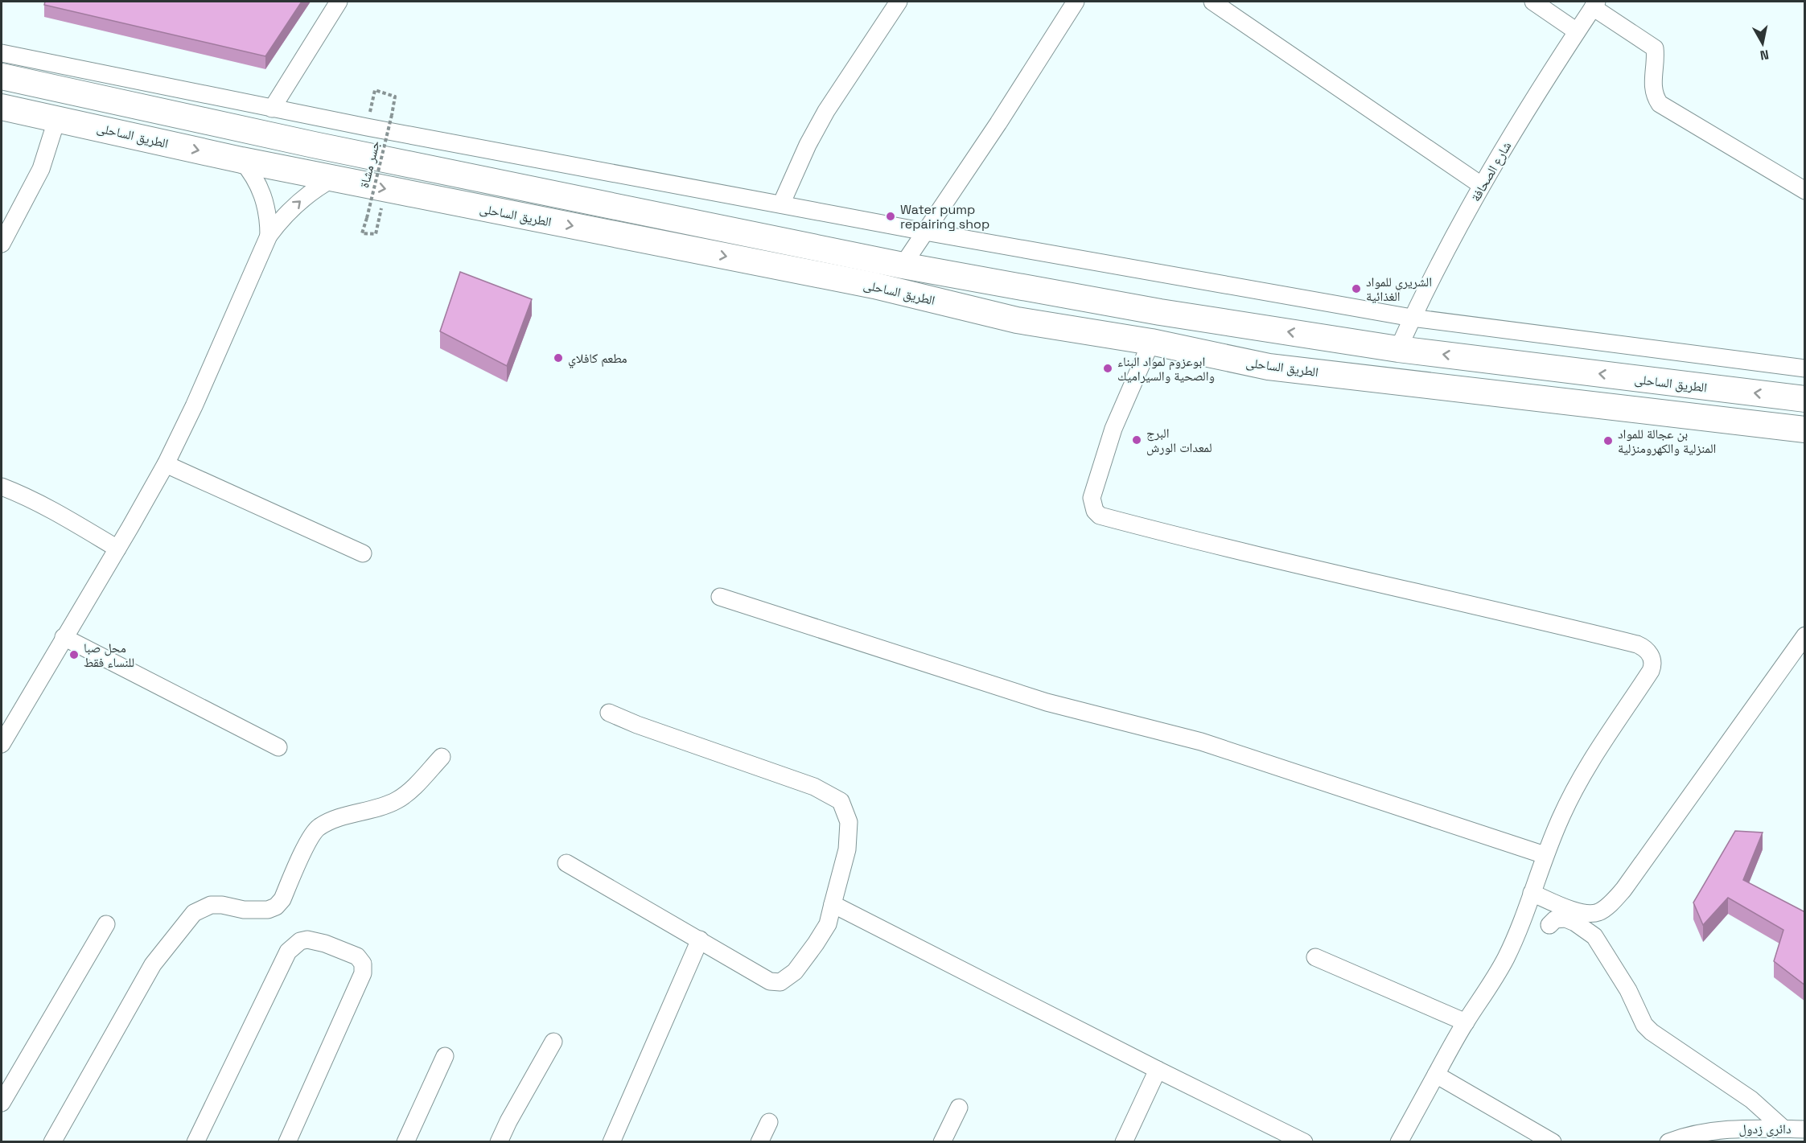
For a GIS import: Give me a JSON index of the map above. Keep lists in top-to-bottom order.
{
  "streets": {
    "highway": ["الطريق الساحلى"],
    "street": ["شارع الصحافة", "دائرى زدول"],
    "path": ["جسر مشاة"]
  },
  "crossings": [
    ["الطريق الساحلى", "شارع الصحافة"]
  ],
  "places": [
    "Water pump repairing shop",
    "الشريري للمواد الغذائية",
    "مطعم كافلاي",
    "ابوعزوم لمواد البناء والصحية والسيراميك",
    "البرج لمعدات الورش",
    "بن عجالة للمواد المنزلية والكهرومنزلية",
    "محل صبا للنساء فقط"
  ],
  "north": "bottom"
}
